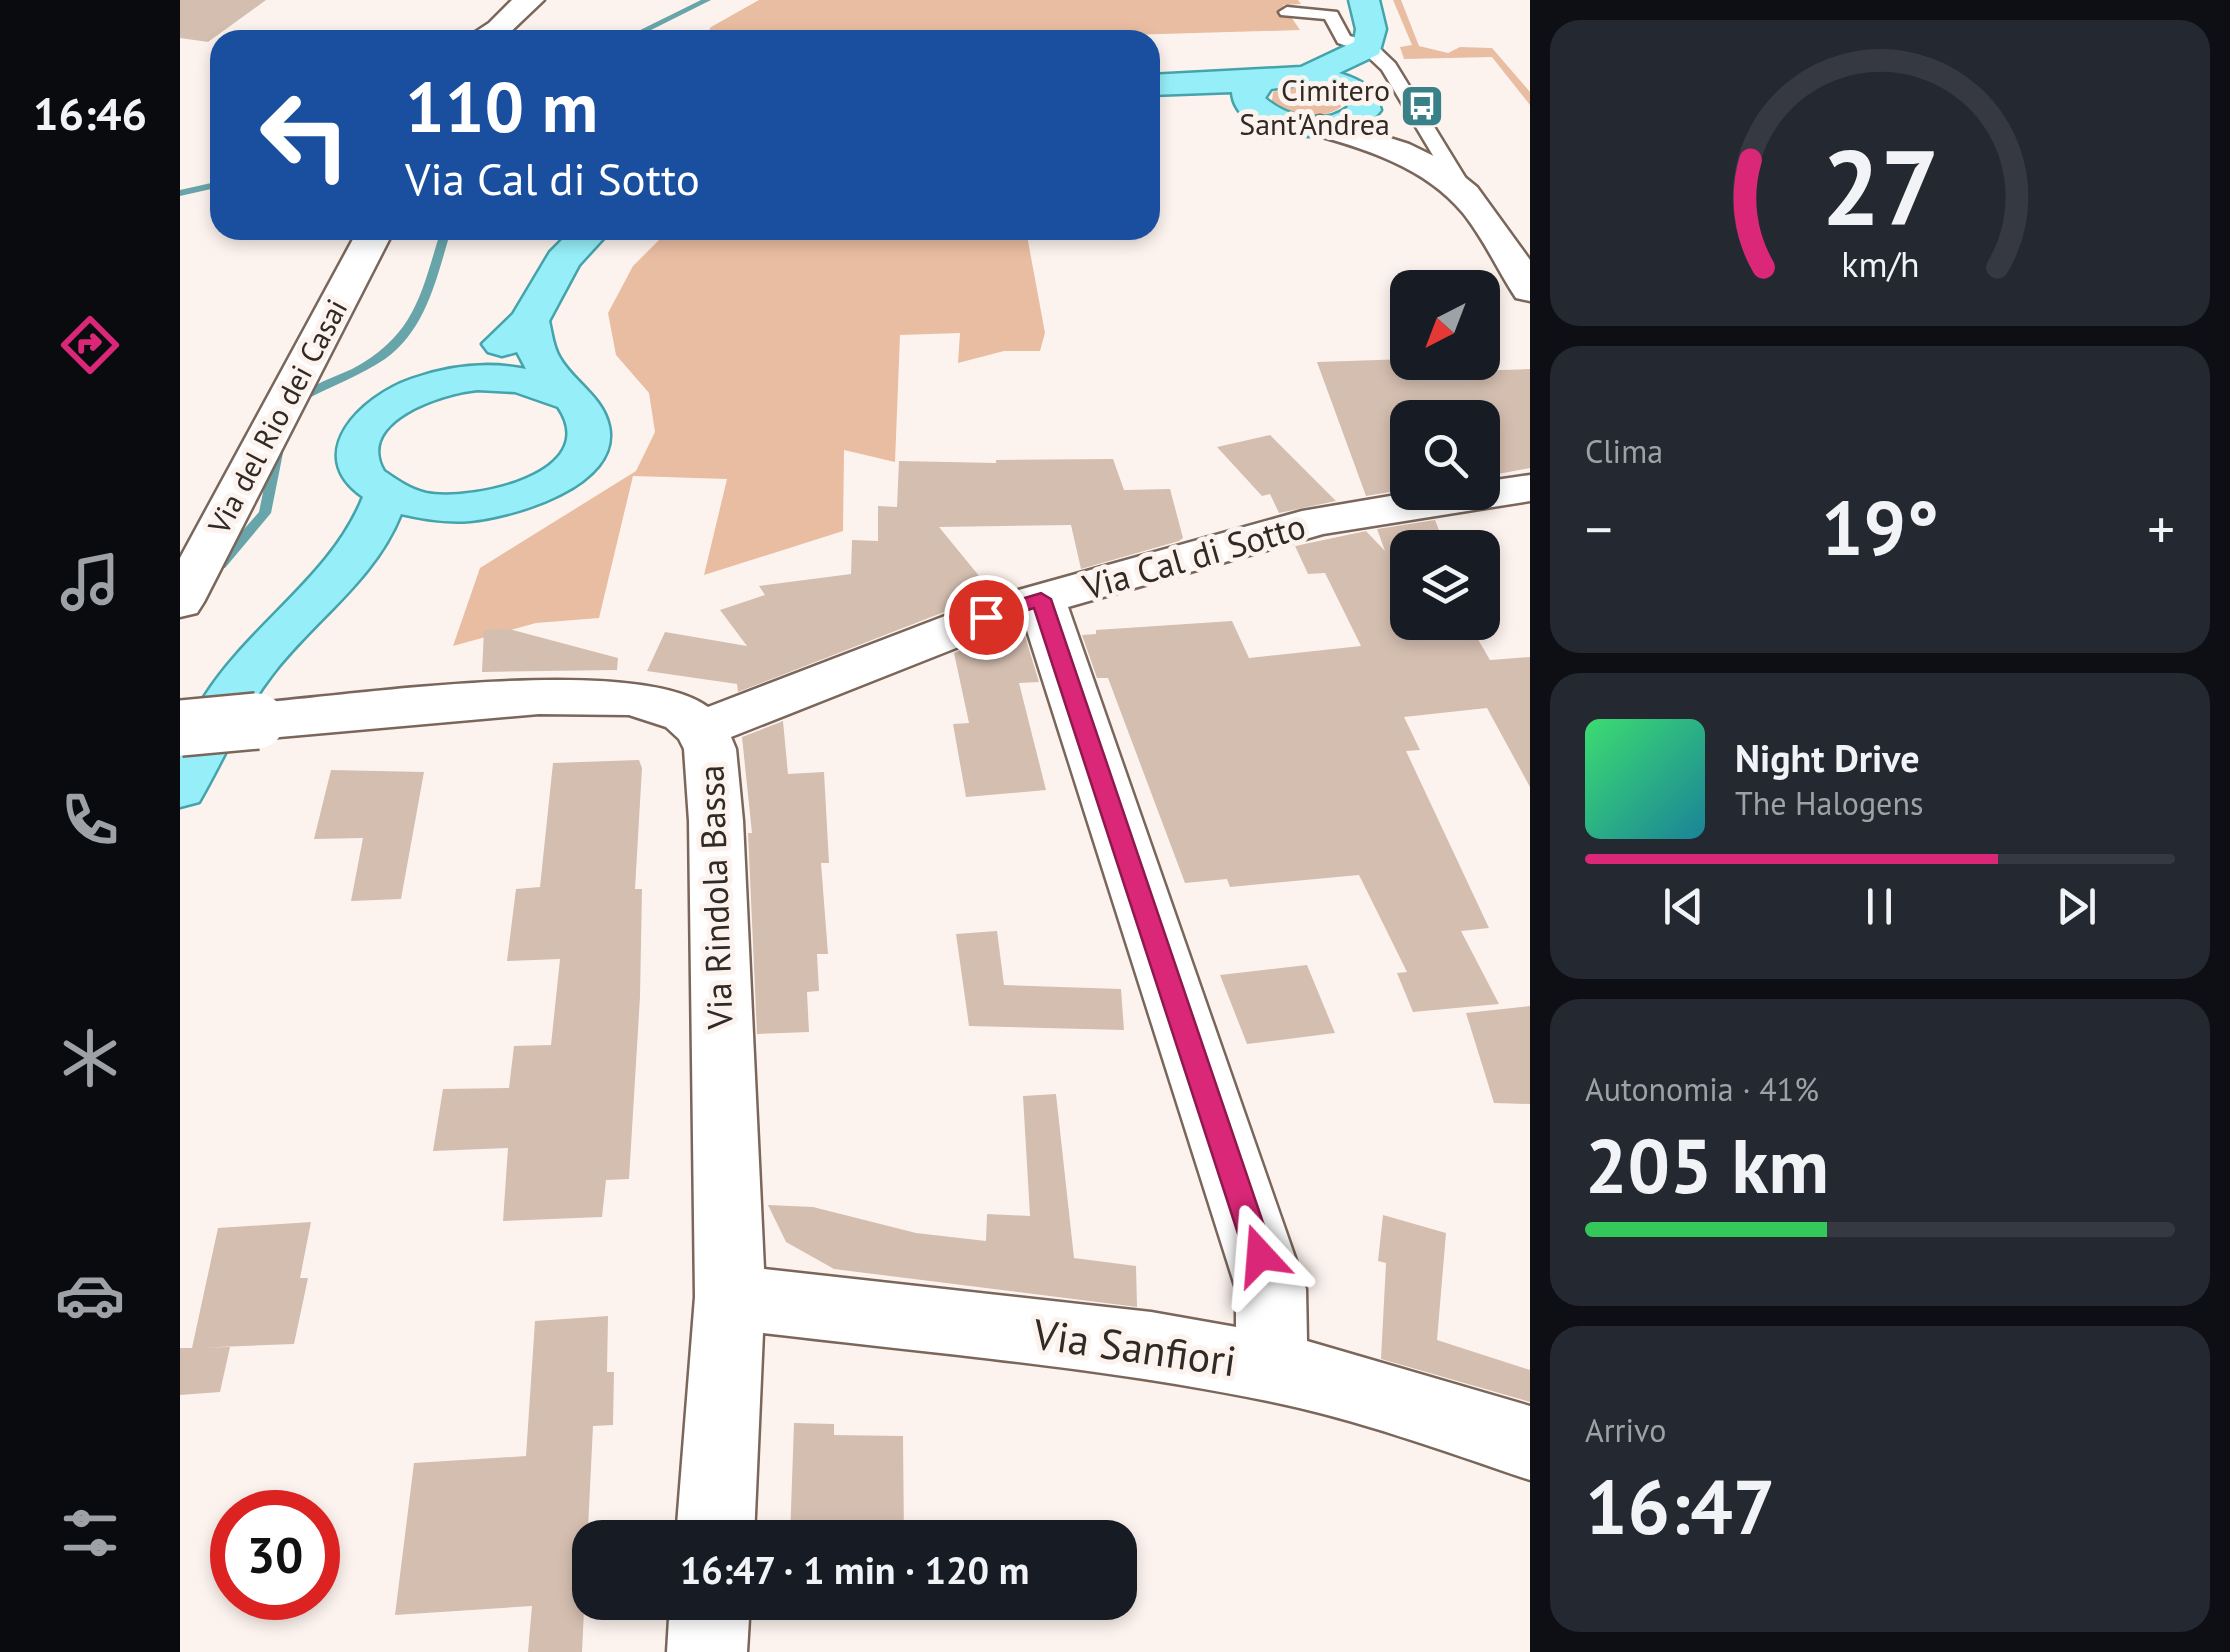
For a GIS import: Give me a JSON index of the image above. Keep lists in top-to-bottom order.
{
  "streets": {
    "street": [
      "Via del Rio dei Casai",
      "Via Cal di Sotto",
      "Via Rindola Bassa",
      "Via Sanfiori"
    ]
  },
  "crossings": [
    ["Via Cal di Sotto", "Via Rindola Bassa"],
    ["Via Rindola Bassa", "Via Sanfiori"]
  ],
  "places": {
    "bus stop": ["Cimitero Sant'Andrea"]
  },
  "north": "bottom left",
  "page": {
    "tabs": "16:46",
    "turn": ["110 m", "Via Cal di Sotto"],
    "tile": [
      "Clima",
      ["Autonomia · 41%", "205 km"],
      ["Arrivo", "16:47"]
    ],
    "heat": ["−", "19°", "+"],
    "song": ["Night Drive", "The Halogens"],
    "limit": "30",
    "trip": "16:47 · 1 min · 120 m",
    "gauge": ["27", "km/h"]
  }
}
